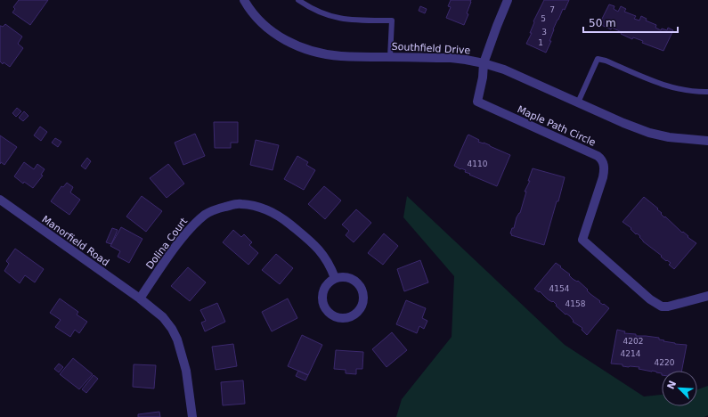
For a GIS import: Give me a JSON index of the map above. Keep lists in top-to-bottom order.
{
  "streets": {
    "street": [
      "Southfield Drive",
      "Maple Path Circle",
      "Manorfield Road",
      "Dolina Court"
    ]
  },
  "crossings": [
    ["Southfield Drive", "Maple Path Circle"],
    ["Manorfield Road", "Dolina Court"]
  ],
  "house_numbers": [
    "7",
    "5",
    "3",
    "1",
    "4110",
    "4154",
    "4158",
    "4202",
    "4214",
    "4220"
  ],
  "scale_bar": "50 m",
  "north": "top left"
}
